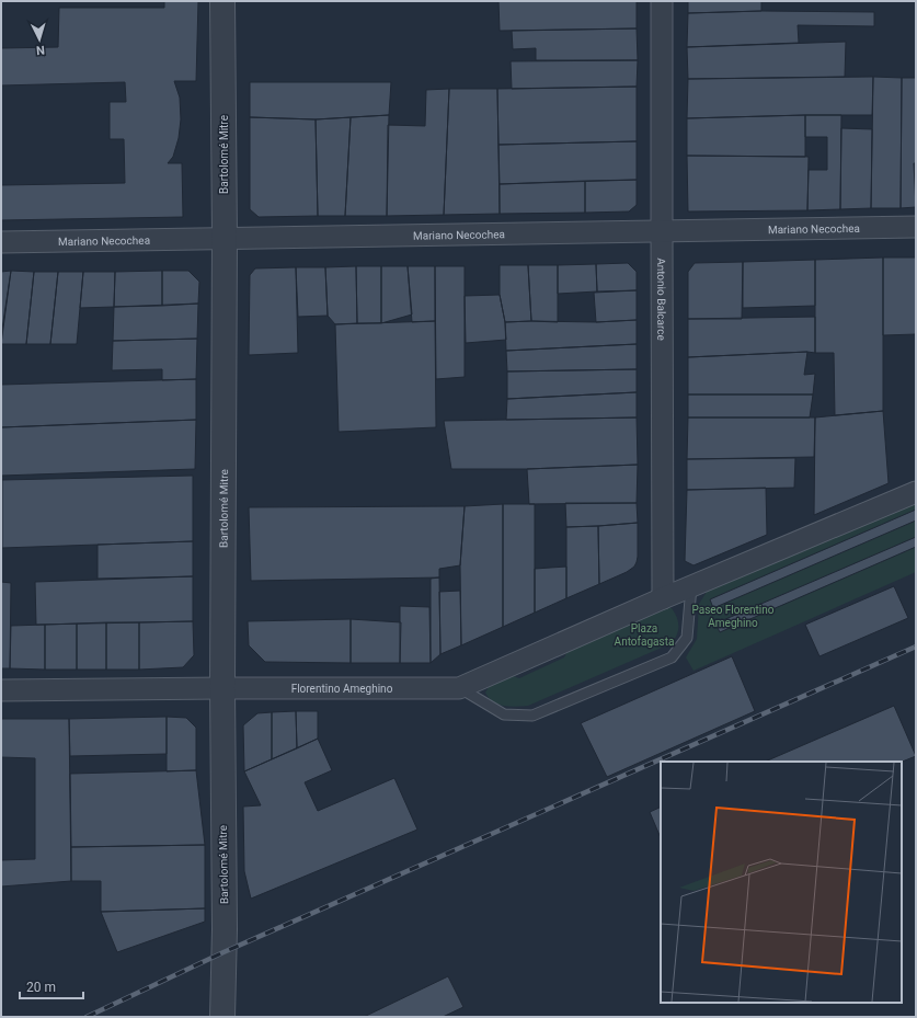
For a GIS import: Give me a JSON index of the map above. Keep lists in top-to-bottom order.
{
  "streets": {
    "street": [
      "Bartolomé Mitre",
      "Mariano Necochea",
      "Antonio Balcarce",
      "Florentino Ameghino"
    ]
  },
  "crossings": [
    ["Bartolomé Mitre", "Mariano Necochea"],
    ["Bartolomé Mitre", "Florentino Ameghino"],
    ["Mariano Necochea", "Antonio Balcarce"],
    ["Antonio Balcarce", "Florentino Ameghino"]
  ],
  "parks": ["Paseo Florentino Ameghino", "Plaza Antofagasta"],
  "scale_bar": "20 m",
  "north": "bottom"
}
